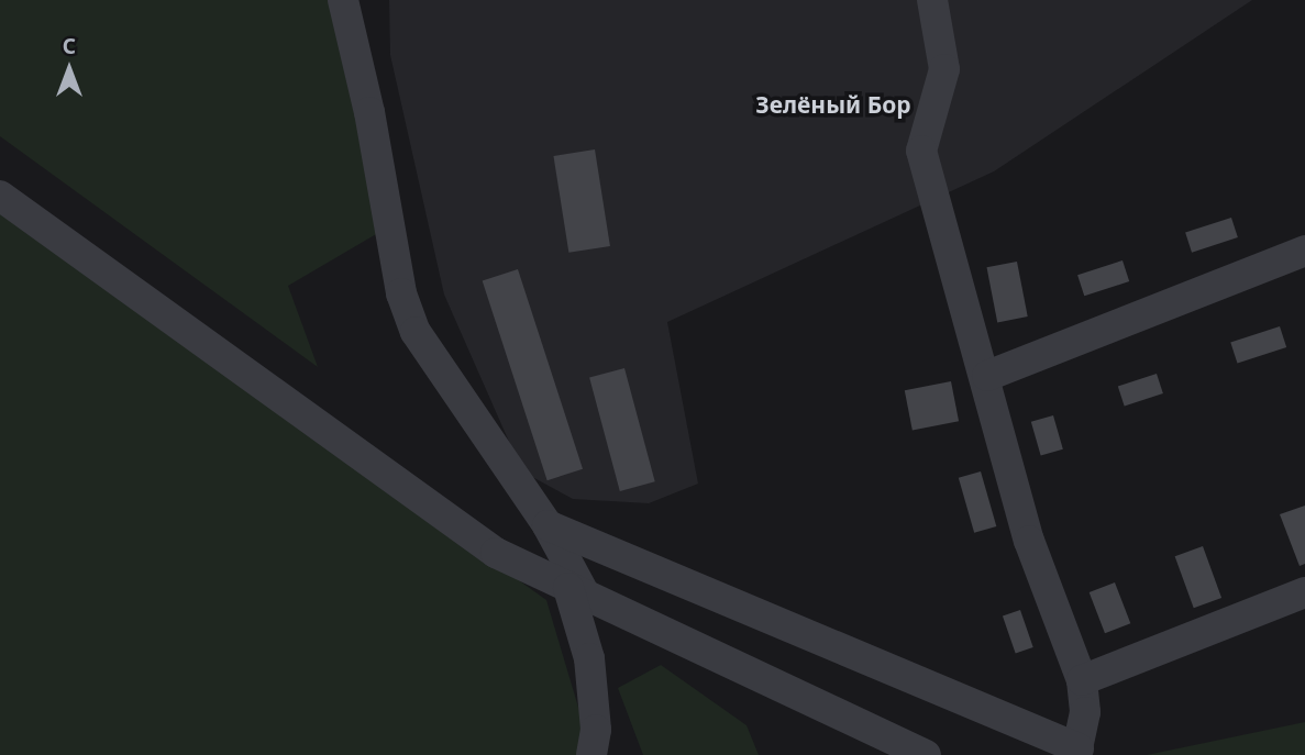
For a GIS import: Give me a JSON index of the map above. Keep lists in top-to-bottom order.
{
  "districts": ["Зелёный Бор"],
  "north": "top"
}
